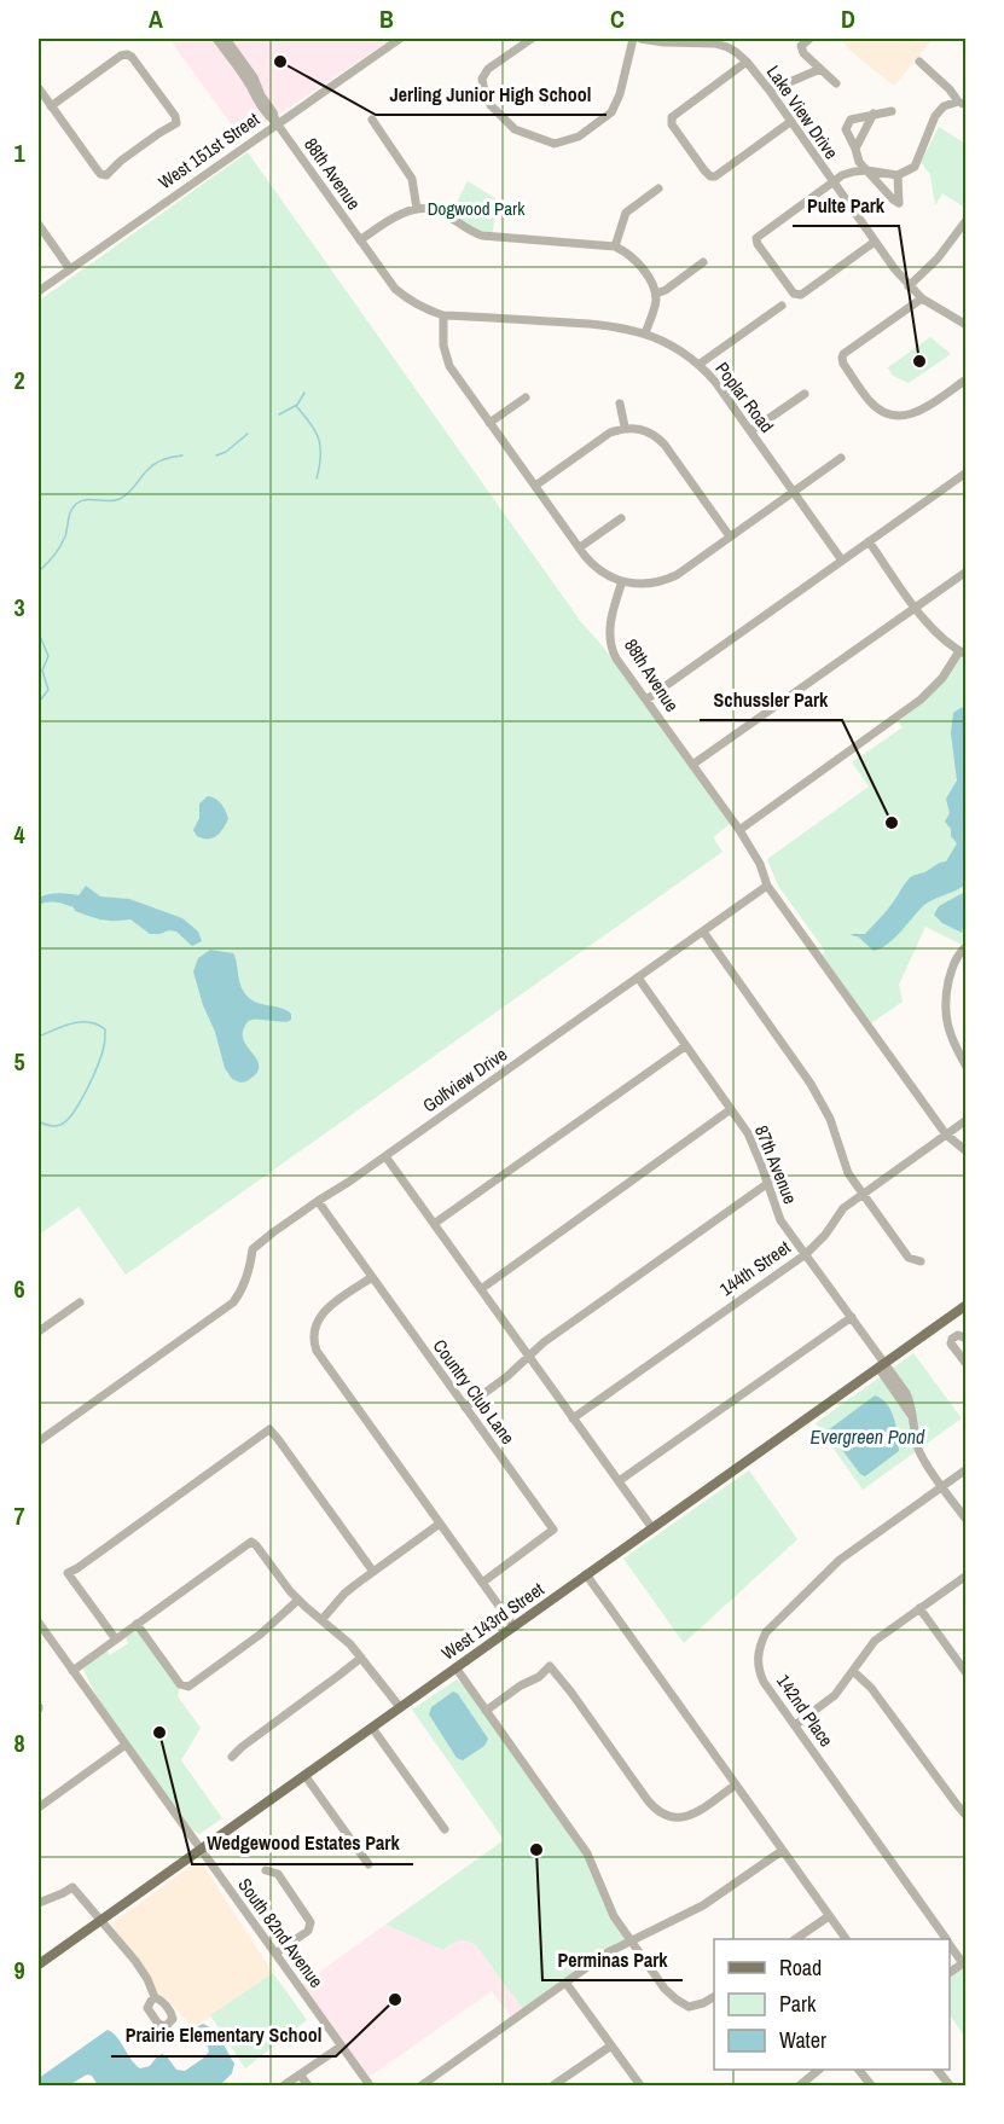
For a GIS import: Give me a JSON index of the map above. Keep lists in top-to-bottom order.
{
  "streets": {
    "main road": ["West 143rd Street"],
    "street": [
      "Lake View Drive",
      "West 151st Street",
      "88th Avenue",
      "Poplar Road",
      "Golfview Drive",
      "87th Avenue",
      "144th Street",
      "Country Club Lane",
      "142nd Place",
      "South 82nd Avenue"
    ]
  },
  "crossings": [
    ["West 151st Street", "88th Avenue"],
    ["88th Avenue", "Poplar Road"],
    ["88th Avenue", "Golfview Drive"],
    ["88th Avenue", "144th Street"],
    ["Golfview Drive", "87th Avenue"],
    ["Golfview Drive", "Country Club Lane"],
    ["87th Avenue", "144th Street"],
    ["87th Avenue", "West 143rd Street"],
    ["87th Avenue", "142nd Place"],
    ["West 143rd Street", "South 82nd Avenue"]
  ],
  "water": ["Evergreen Pond"],
  "parks": ["Dogwood Park"],
  "places": [
    "Jerling Junior High School",
    "Pulte Park",
    "Schussler Park",
    "Wedgewood Estates Park",
    "Perminas Park",
    "Prairie Elementary School"
  ],
  "legend": ["Road", "Park", "Water"],
  "grid": {
    "columns": [
      "A",
      "B",
      "C",
      "D"
    ],
    "rows": [
      "1",
      "2",
      "3",
      "4",
      "5",
      "6",
      "7",
      "8",
      "9"
    ]
  }
}
